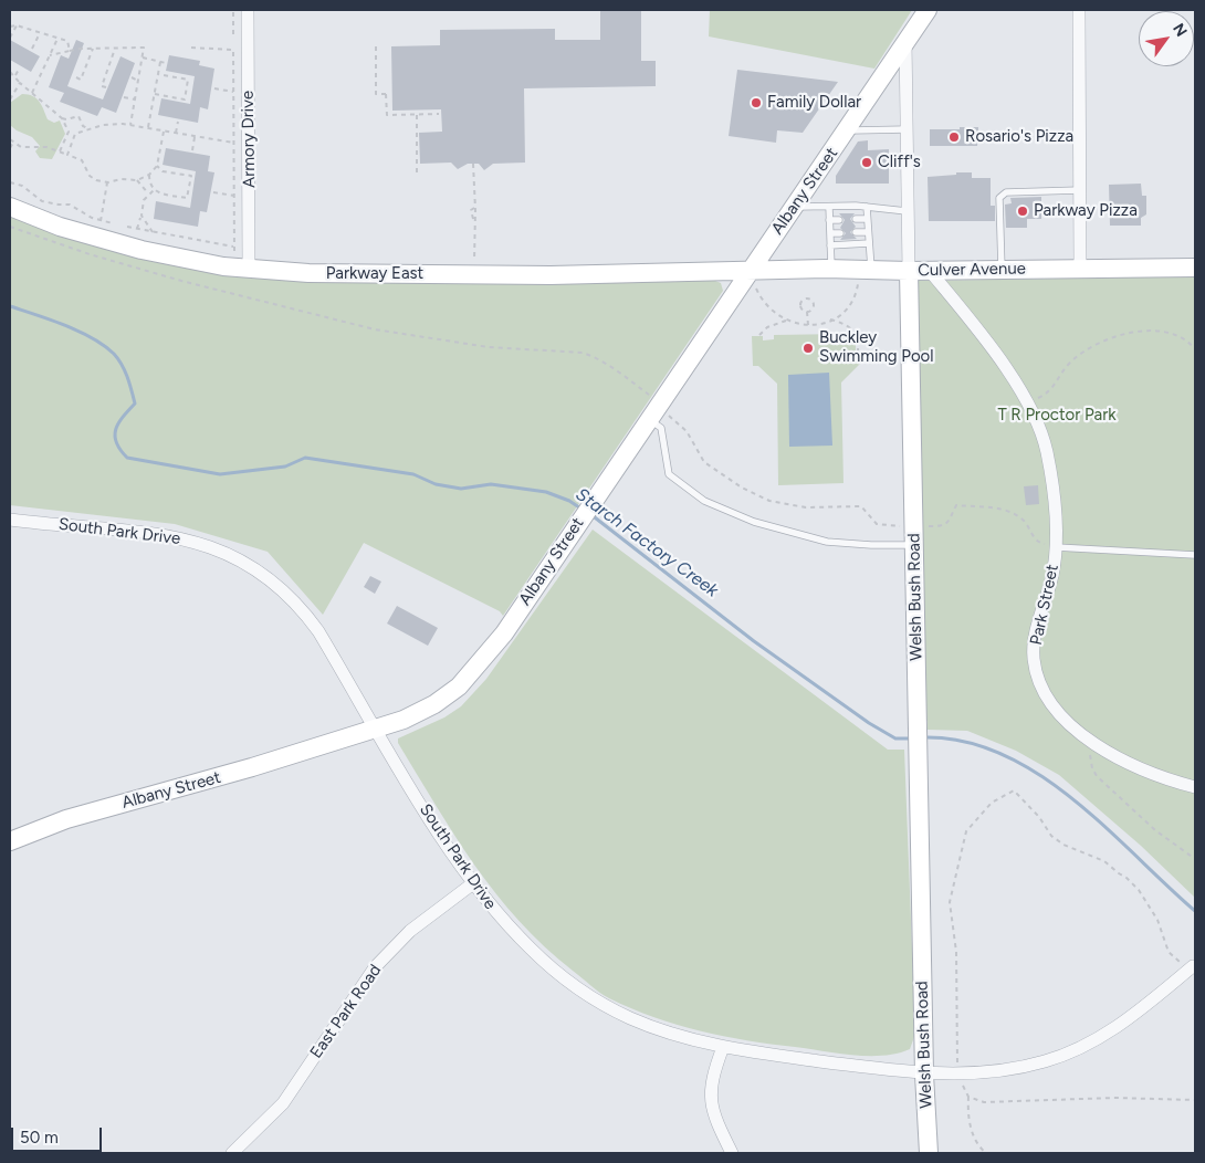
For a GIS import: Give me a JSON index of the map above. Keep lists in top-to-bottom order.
{
  "streets": {
    "street": [
      "Armory Drive",
      "Albany Street",
      "Culver Avenue",
      "Parkway East",
      "South Park Drive",
      "Welsh Bush Road",
      "Park Street",
      "East Park Road"
    ]
  },
  "crossings": [
    ["Armory Drive", "Parkway East"],
    ["Albany Street", "Culver Avenue"],
    ["Albany Street", "Parkway East"],
    ["Albany Street", "South Park Drive"],
    ["Albany Street", "Welsh Bush Road"],
    ["Culver Avenue", "Parkway East"],
    ["Culver Avenue", "Welsh Bush Road"],
    ["Culver Avenue", "Park Street"],
    ["South Park Drive", "Welsh Bush Road"],
    ["South Park Drive", "East Park Road"]
  ],
  "water": ["Starch Factory Creek"],
  "parks": ["T R Proctor Park"],
  "places": [
    "Family Dollar",
    "Rosario's Pizza",
    "Cliff's",
    "Parkway Pizza",
    "Buckley Swimming Pool"
  ],
  "scale_bar": "50 m",
  "north": "top right"
}
